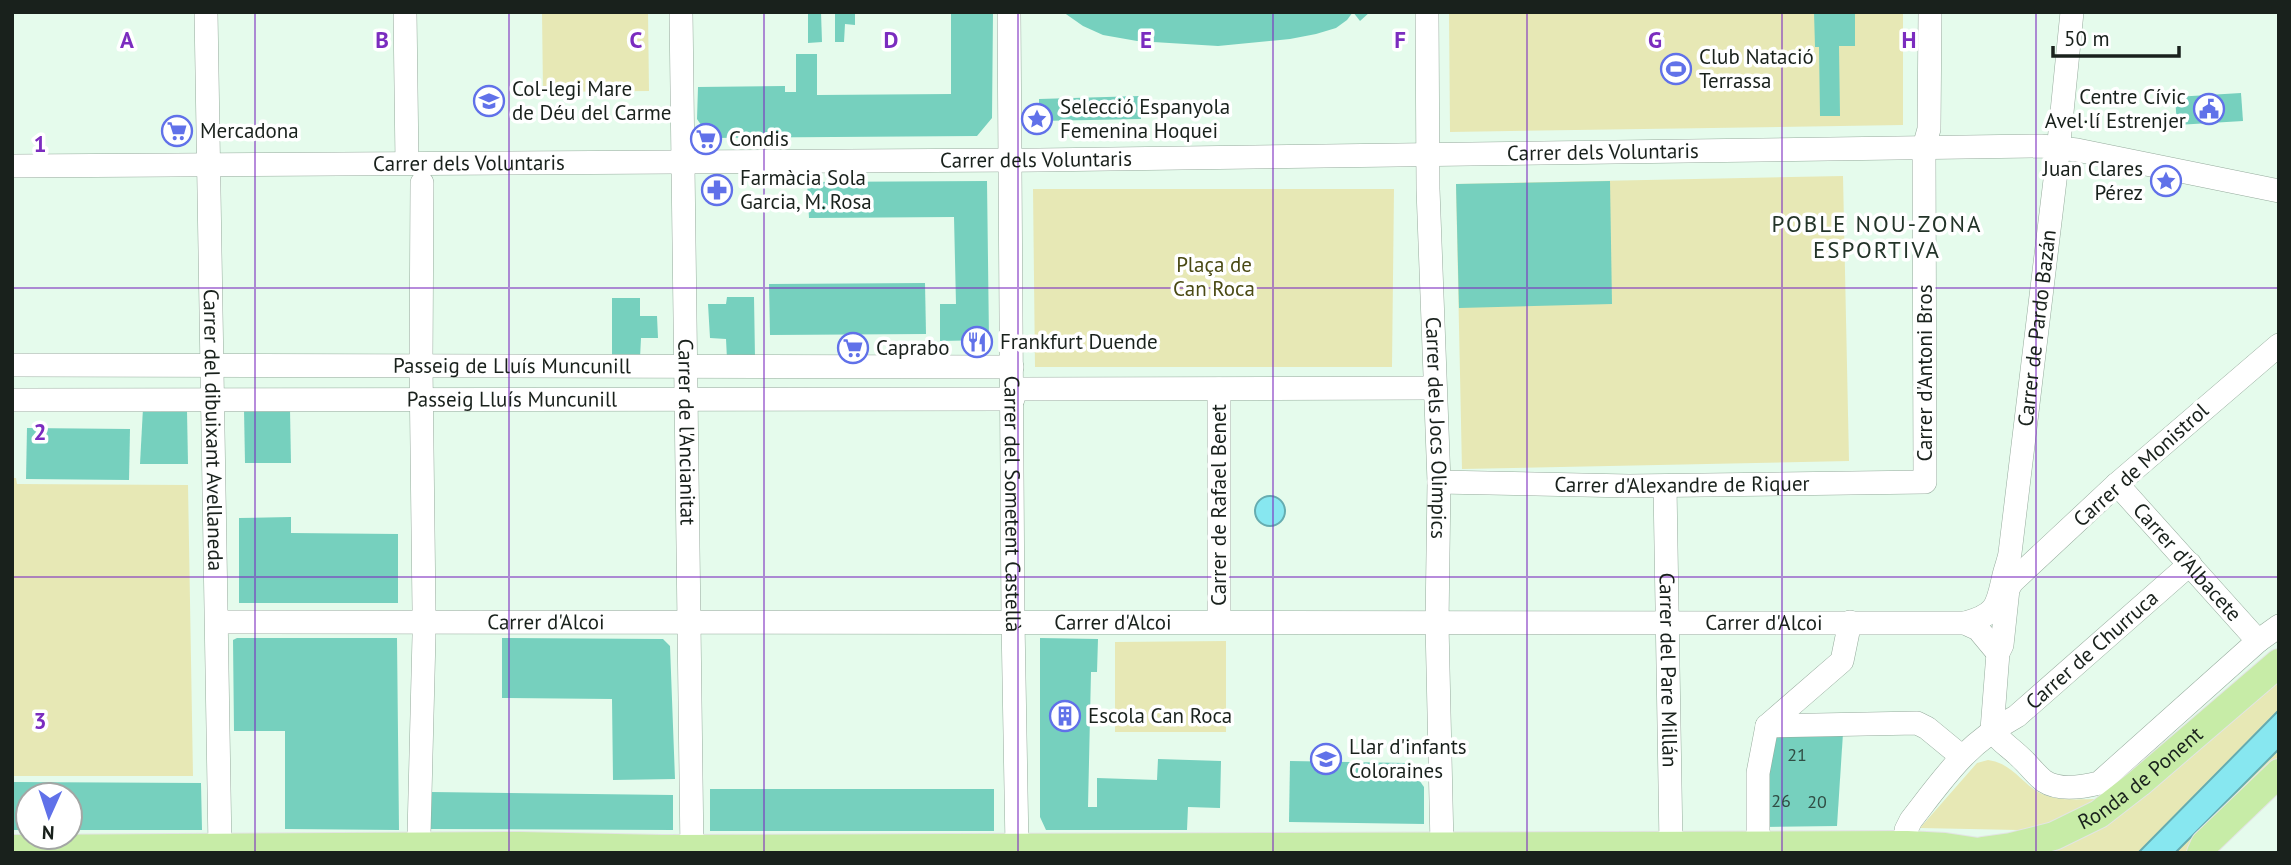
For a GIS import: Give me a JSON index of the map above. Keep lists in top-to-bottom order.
{
  "streets": {
    "main road": ["Ronda de Ponent"],
    "street": [
      "Carrer dels Voluntaris",
      "Carrer de Pardo Bazán",
      "Passeig de Lluís Muncunill",
      "Carrer d'Antoni Bros",
      "Passeig Lluís Muncunill",
      "Carrer dels Jocs Olimpics",
      "Carrer del dibuixant Avellaneda",
      "Carrer de l'Ancianitat",
      "Carrer de Monistrol",
      "Carrer d'Alexandre de Riquer",
      "Carrer del Sometent Castellà",
      "Carrer de Rafael Benet",
      "Carrer d'Albacete",
      "Carrer d'Alcoi",
      "Carrer de Churruca",
      "Carrer del Pare Millán"
    ]
  },
  "crossings": [
    ["Carrer dels Voluntaris", "Carrer de Pardo Bazán"],
    ["Carrer dels Voluntaris", "Carrer d'Antoni Bros"],
    ["Carrer dels Voluntaris", "Carrer dels Jocs Olimpics"],
    ["Carrer dels Voluntaris", "Carrer del dibuixant Avellaneda"],
    ["Carrer dels Voluntaris", "Carrer de l'Ancianitat"],
    ["Carrer dels Voluntaris", "Carrer del Sometent Castellà"],
    ["Carrer de Pardo Bazán", "Carrer de Monistrol"],
    ["Carrer de Pardo Bazán", "Carrer d'Alcoi"],
    ["Passeig de Lluís Muncunill", "Passeig Lluís Muncunill"],
    ["Passeig de Lluís Muncunill", "Carrer del dibuixant Avellaneda"],
    ["Passeig de Lluís Muncunill", "Carrer de l'Ancianitat"],
    ["Passeig de Lluís Muncunill", "Carrer del Sometent Castellà"],
    ["Carrer d'Antoni Bros", "Carrer d'Alexandre de Riquer"],
    ["Passeig Lluís Muncunill", "Carrer del dibuixant Avellaneda"],
    ["Passeig Lluís Muncunill", "Carrer de l'Ancianitat"],
    ["Passeig Lluís Muncunill", "Carrer del Sometent Castellà"],
    ["Carrer dels Jocs Olimpics", "Carrer d'Alexandre de Riquer"],
    ["Carrer dels Jocs Olimpics", "Carrer d'Alcoi"],
    ["Carrer dels Jocs Olimpics", "Ronda de Ponent"],
    ["Carrer del dibuixant Avellaneda", "Carrer d'Alcoi"],
    ["Carrer del dibuixant Avellaneda", "Ronda de Ponent"],
    ["Carrer de l'Ancianitat", "Carrer d'Alcoi"],
    ["Carrer de l'Ancianitat", "Ronda de Ponent"],
    ["Carrer de Monistrol", "Carrer d'Albacete"],
    ["Carrer d'Alexandre de Riquer", "Carrer del Pare Millán"],
    ["Carrer del Sometent Castellà", "Carrer d'Alcoi"],
    ["Carrer del Sometent Castellà", "Ronda de Ponent"],
    ["Carrer de Rafael Benet", "Carrer d'Alcoi"],
    ["Carrer d'Albacete", "Carrer de Churruca"],
    ["Carrer d'Albacete", "Ronda de Ponent"],
    ["Carrer d'Alcoi", "Carrer del Pare Millán"],
    ["Carrer de Churruca", "Ronda de Ponent"],
    ["Carrer del Pare Millán", "Ronda de Ponent"]
  ],
  "districts": ["POBLE NOU-ZONA ESPORTIVA"],
  "parks": ["Plaça de Can Roca"],
  "places": {
    "sports": ["Club Natació Terrassa"],
    "school or university": ["Col-legi Mare de Déu del Carme", "Llar d'infants Coloraines"],
    "public building": ["Centre Cívic Avel·lí Estrenjer"],
    "place": ["Selecció Espanyola Femenina Hoquei", "Juan Clares Pérez"],
    "supermarket": ["Mercadona", "Condis", "Caprabo"],
    "pharmacy": ["Farmàcia Sola Garcia, M. Rosa"],
    "restaurant": ["Frankfurt Duende"],
    "building": ["Escola Can Roca"]
  },
  "house_numbers": ["21", "26", "20"],
  "scale_bar": "50 m",
  "north": "bottom",
  "grid": {
    "columns": [
      "A",
      "B",
      "C",
      "D",
      "E",
      "F",
      "G",
      "H"
    ],
    "rows": ["1", "2", "3"]
  }
}
